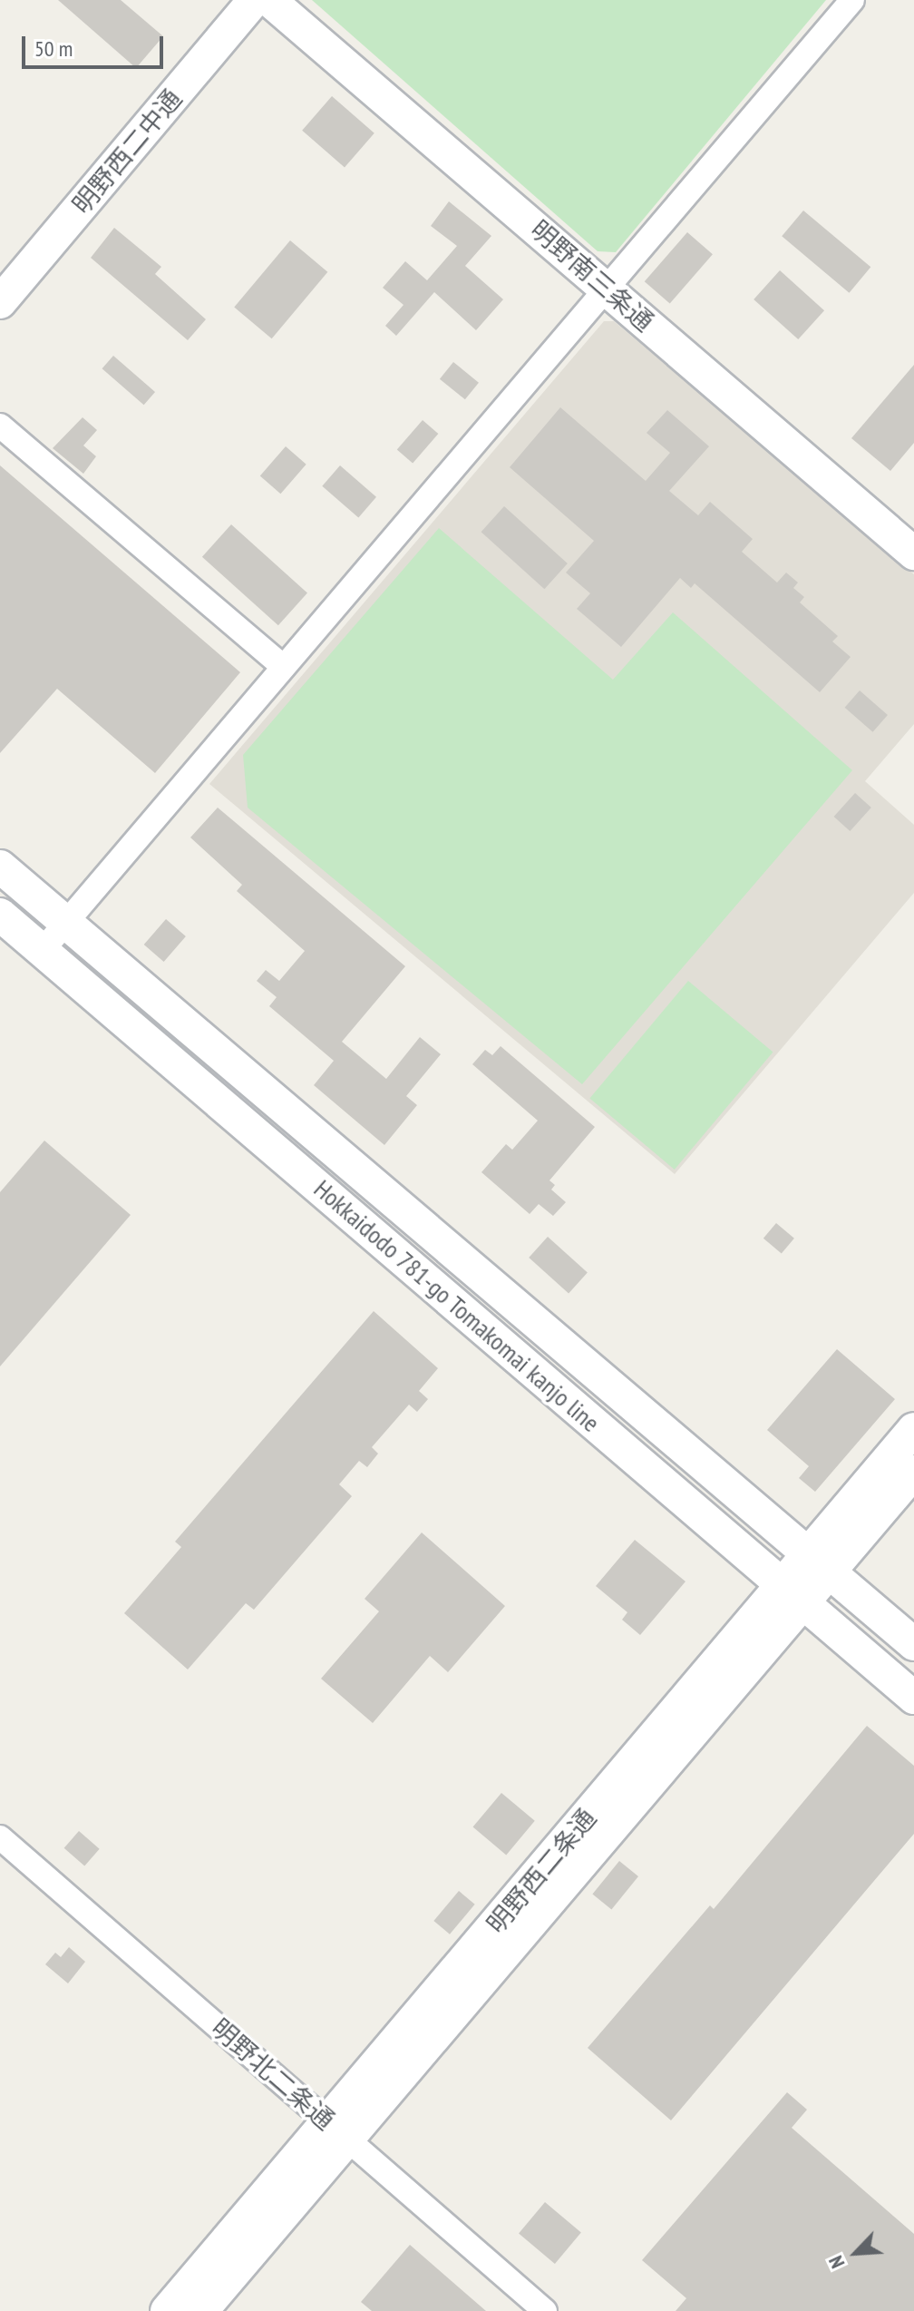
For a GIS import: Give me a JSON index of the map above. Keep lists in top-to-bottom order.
{
  "streets": {
    "street": [
      "明野西二中通",
      "明野南三条通",
      "Hokkaidodo 781-go Tomakomai kanjo line",
      "明野西二条通",
      "明野北二条通"
    ]
  },
  "crossings": [
    ["Hokkaidodo 781-go Tomakomai kanjo line", "明野西二条通"],
    ["明野西二条通", "明野北二条通"]
  ],
  "scale_bar": "50 m",
  "north": "bottom left"
}
